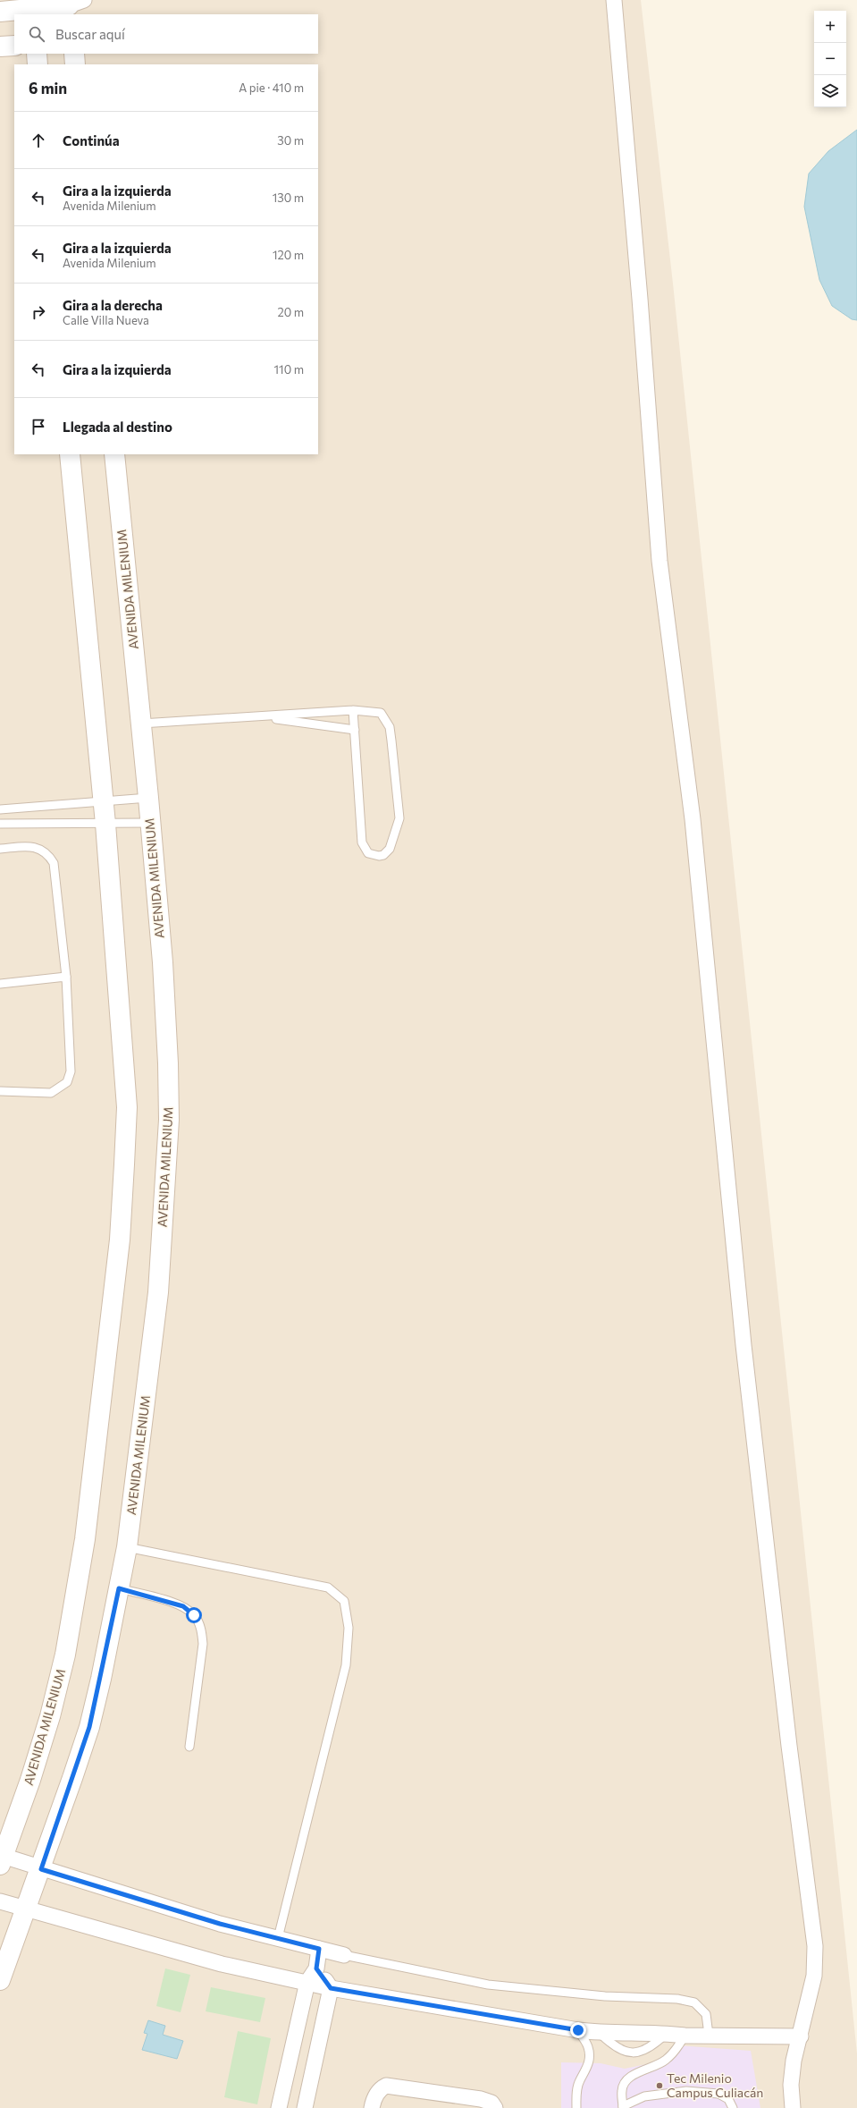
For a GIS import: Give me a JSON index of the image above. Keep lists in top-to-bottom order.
{
  "streets": {
    "street": ["AVENIDA MILENIUM"]
  },
  "places": ["Tec Milenio Campus Culiacán"],
  "page": {
    "map_buttons": ["+", "−"],
    "search": "Buscar aquí",
    "heading": ["6 min", "A pie · 410 m"],
    "list": [
      ["Continúa", "30 m"],
      ["Gira a la izquierda", "Avenida Milenium", "130 m"],
      ["Gira a la izquierda", "Avenida Milenium", "120 m"],
      ["Gira a la derecha", "Calle Villa Nueva", "20 m"],
      ["Gira a la izquierda", "110 m"],
      "Llegada al destino"
    ]
  }
}
